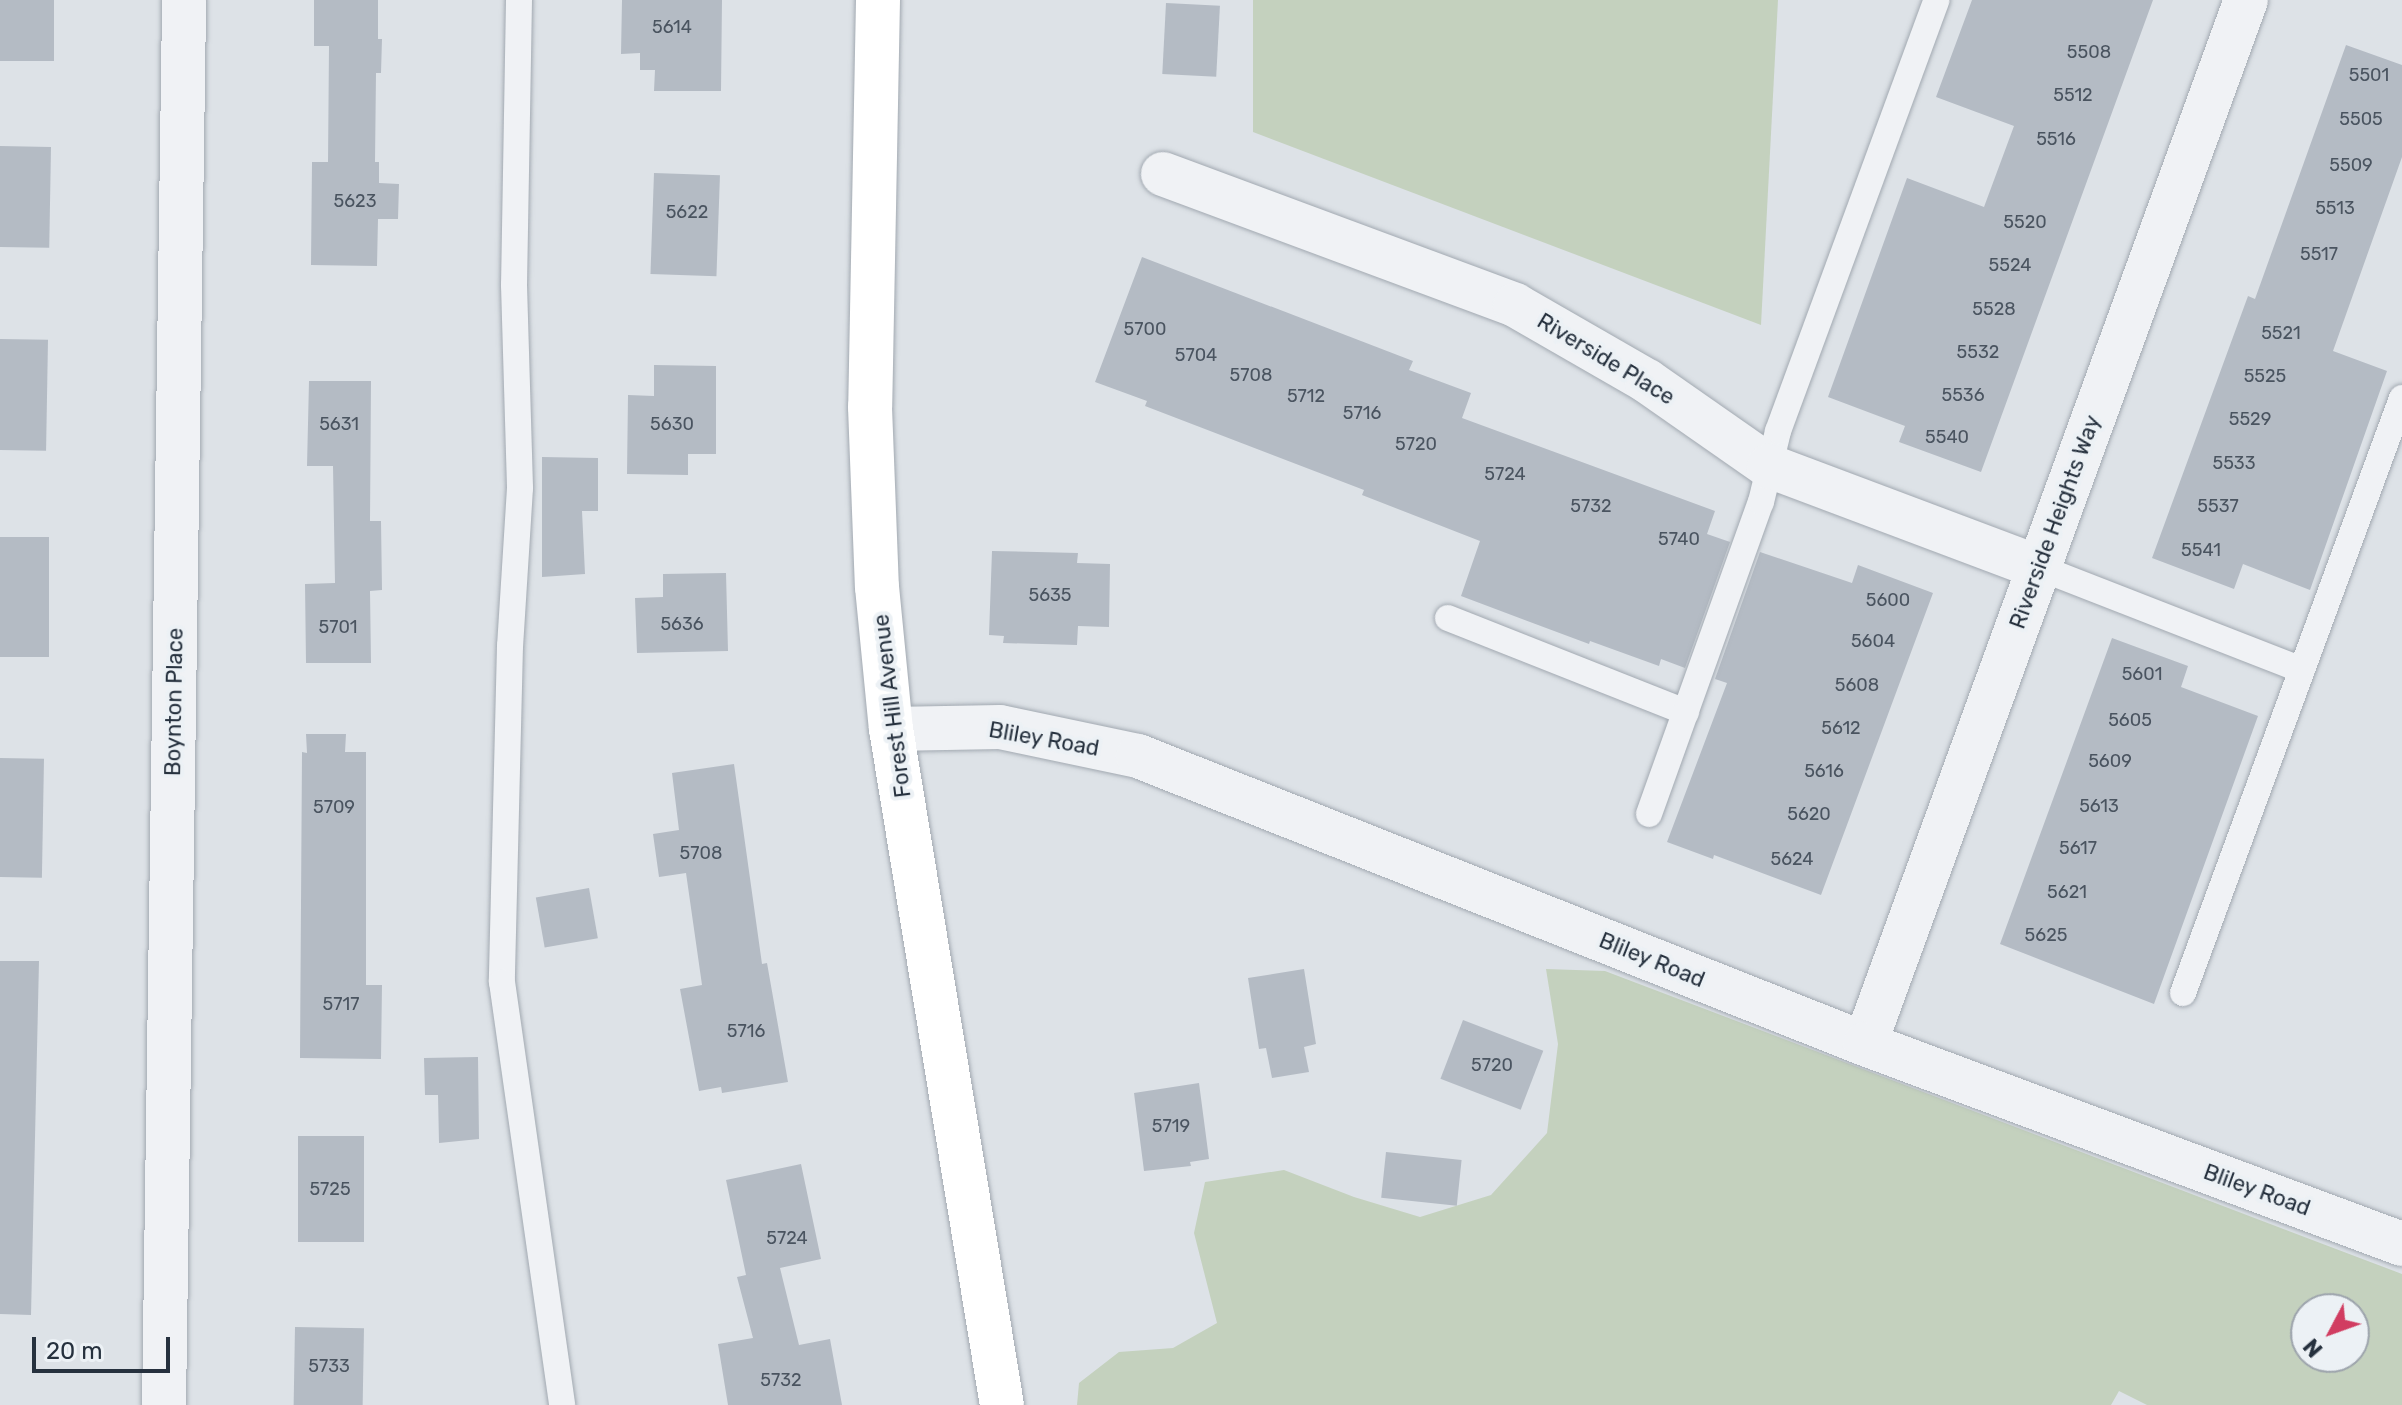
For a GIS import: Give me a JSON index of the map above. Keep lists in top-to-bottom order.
{
  "streets": {
    "main road": ["Forest Hill Avenue"],
    "street": [
      "Riverside Place",
      "Riverside Heights Way",
      "Boynton Place",
      "Bliley Road"
    ]
  },
  "crossings": [
    ["Riverside Place", "Riverside Heights Way"],
    ["Riverside Heights Way", "Bliley Road"],
    ["Forest Hill Avenue", "Bliley Road"]
  ],
  "house_numbers": [
    "5614",
    "5508",
    "5501",
    "5512",
    "5505",
    "5516",
    "5509",
    "5623",
    "5513",
    "5622",
    "5520",
    "5517",
    "5524",
    "5528",
    "5700",
    "5521",
    "5532",
    "5704",
    "5708",
    "5525",
    "5536",
    "5712",
    "5716",
    "5529",
    "5631",
    "5630",
    "5540",
    "5720",
    "5533",
    "5724",
    "5732",
    "5537",
    "5740",
    "5541",
    "5635",
    "5600",
    "5636",
    "5701",
    "5604",
    "5601",
    "5608",
    "5605",
    "5612",
    "5609",
    "5616",
    "5613",
    "5709",
    "5620",
    "5617",
    "5708",
    "5624",
    "5621",
    "5625",
    "5717",
    "5716",
    "5720",
    "5719",
    "5725",
    "5724",
    "5733",
    "5732"
  ],
  "scale_bar": "20 m",
  "north": "bottom left"
}
